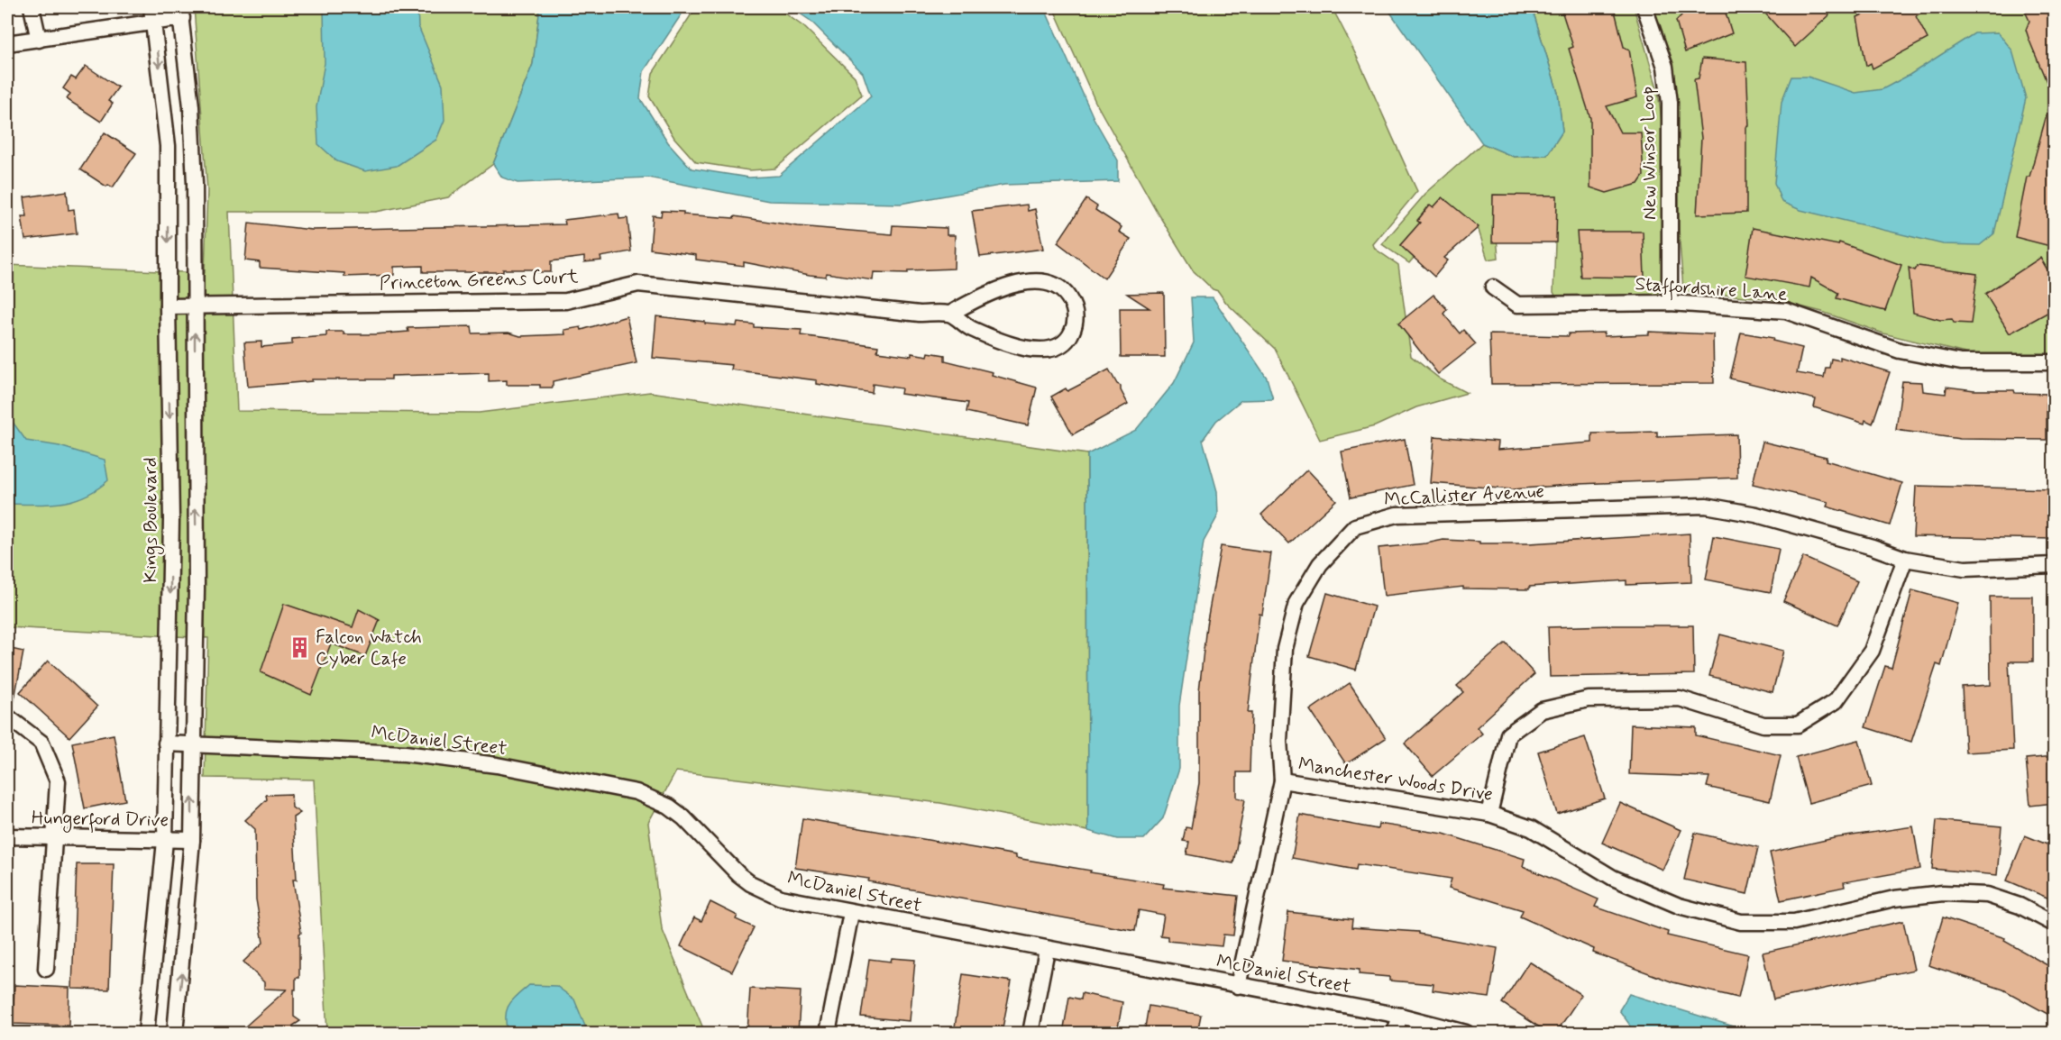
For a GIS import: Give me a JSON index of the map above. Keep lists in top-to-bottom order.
{
  "streets": {
    "street": [
      "New Winsor Loop",
      "Princeton Greens Court",
      "Staffordshire Lane",
      "McCallister Avenue",
      "Kings Boulevard",
      "McDaniel Street",
      "Manchester Woods Drive",
      "Hungerford Drive"
    ]
  },
  "crossings": [
    ["New Winsor Loop", "Staffordshire Lane"],
    ["Princeton Greens Court", "Kings Boulevard"],
    ["McCallister Avenue", "McDaniel Street"],
    ["McCallister Avenue", "Manchester Woods Drive"],
    ["Kings Boulevard", "McDaniel Street"],
    ["Kings Boulevard", "Hungerford Drive"]
  ],
  "places": {
    "building": ["Falcon Watch Cyber Cafe"]
  }
}
